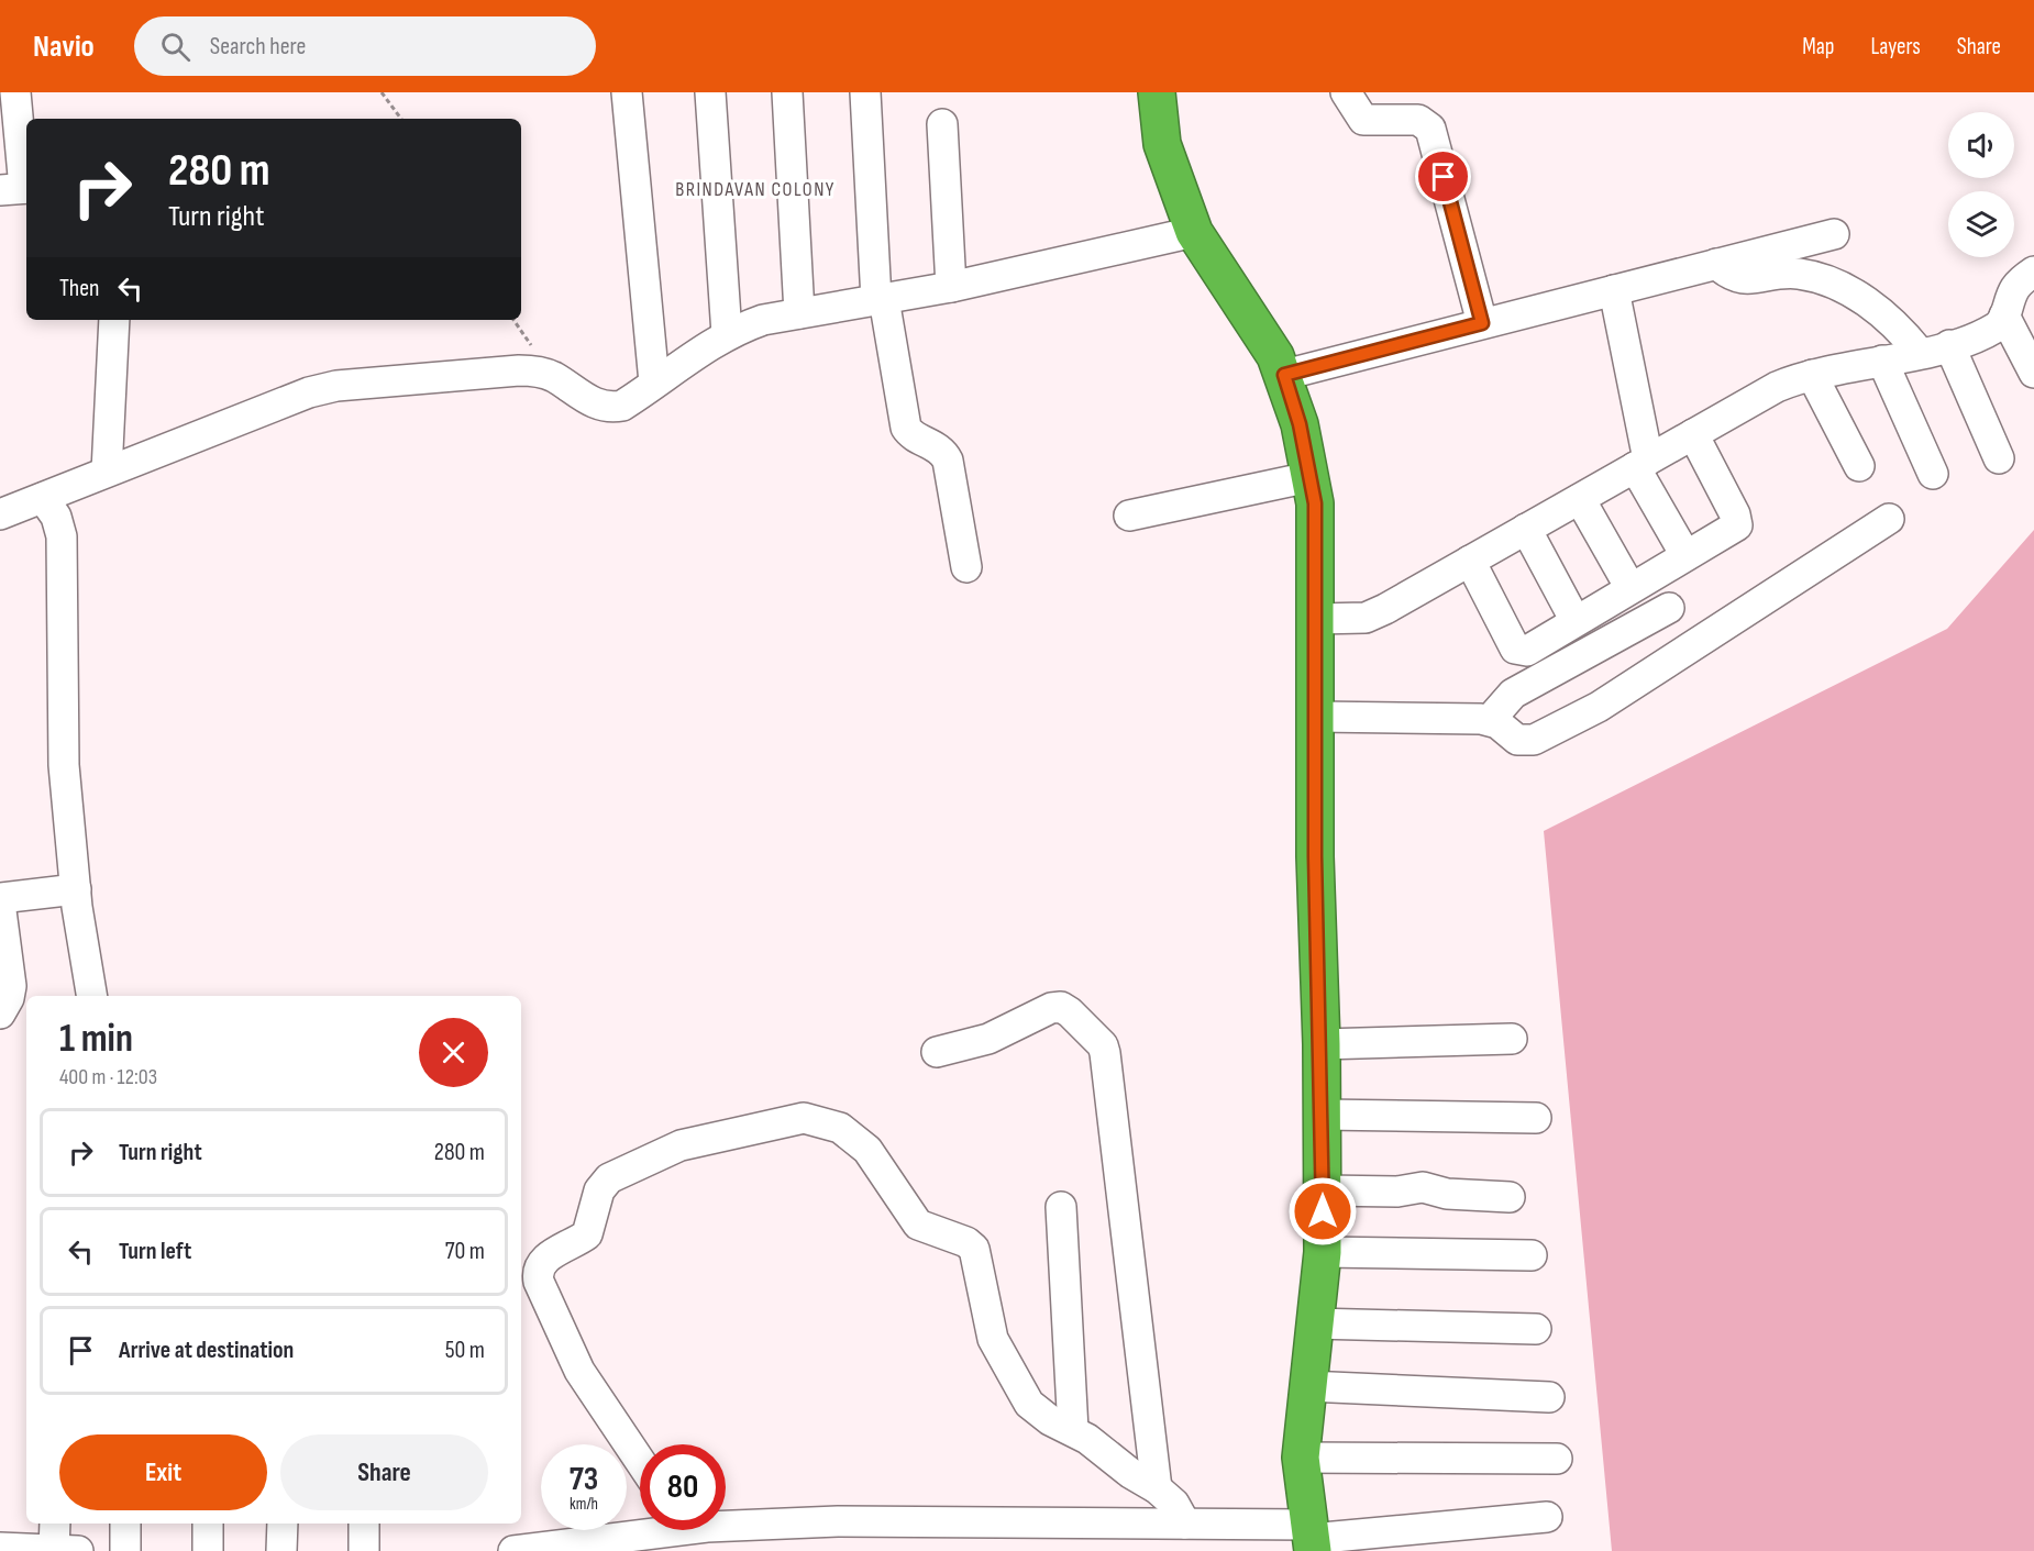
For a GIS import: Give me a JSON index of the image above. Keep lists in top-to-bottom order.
{
  "districts": ["BRINDAVAN COLONY"],
  "page": {
    "header": "Navio",
    "search": "Search here",
    "nav": ["Map", "Layers", "Share"],
    "turn": ["280 m", "Turn right"],
    "then": "Then",
    "heading": ["1 min", "400 m · 12:03"],
    "list": [
      {
        "name": "Turn right",
        "value": "280 m"
      },
      {
        "name": "Turn left",
        "value": "70 m"
      },
      {
        "name": "Arrive at destination",
        "value": "50 m"
      }
    ],
    "buttons": ["Exit", "Share"],
    "speed": "73 km/h",
    "limit": "80"
  }
}
